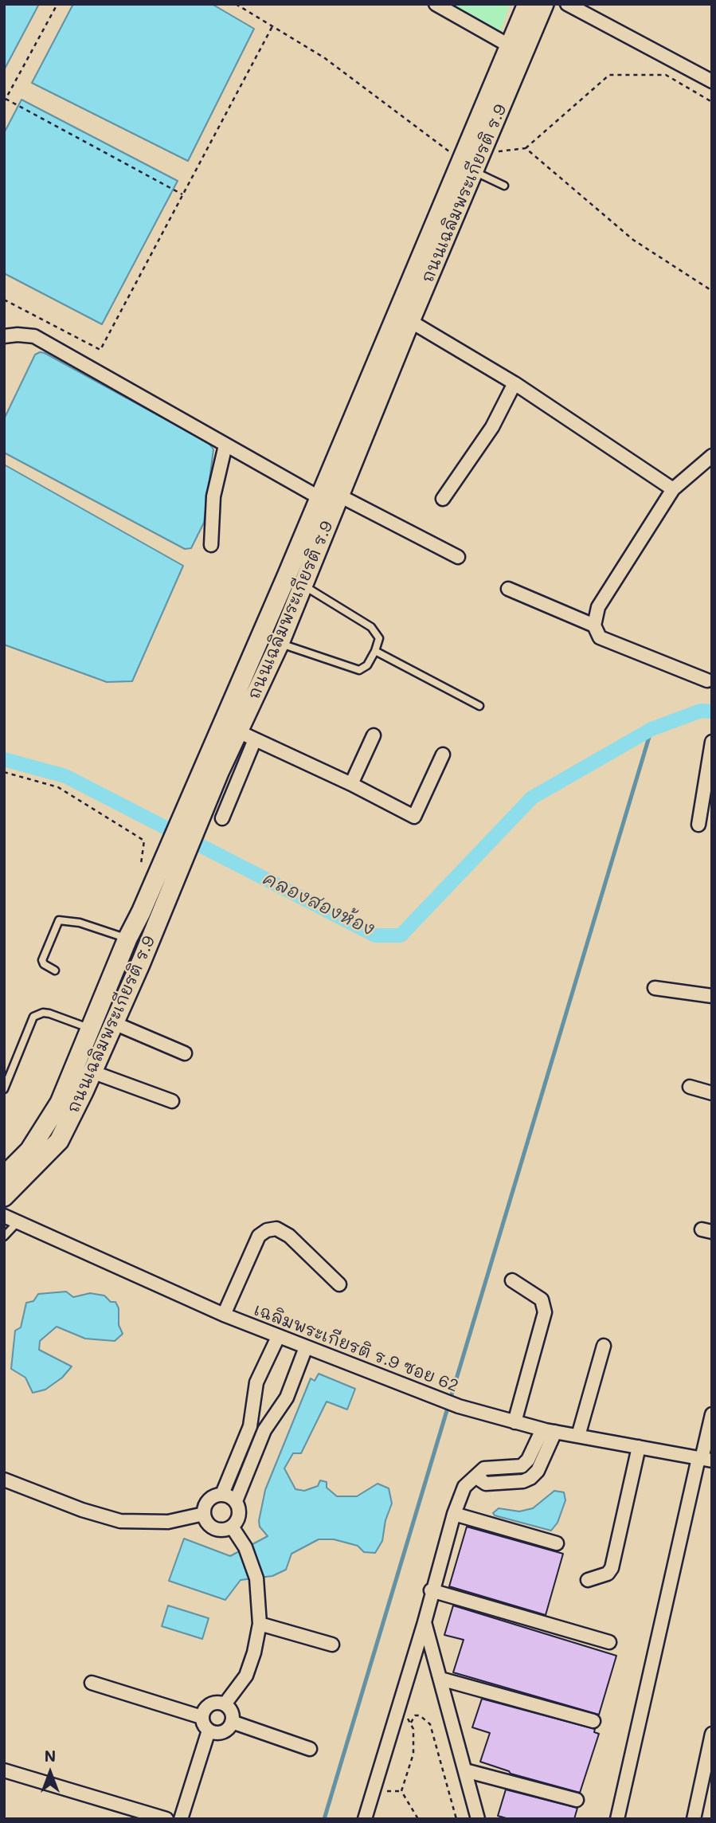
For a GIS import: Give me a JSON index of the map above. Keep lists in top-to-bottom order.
{
  "streets": {
    "main road": ["ถนนเฉลิมพระเกียรติ ร.9"],
    "street": ["เฉลิมพระเกียรติ ร.9 ซอย 62"]
  },
  "water": ["คลองสองห้อง"],
  "north": "top"
}
